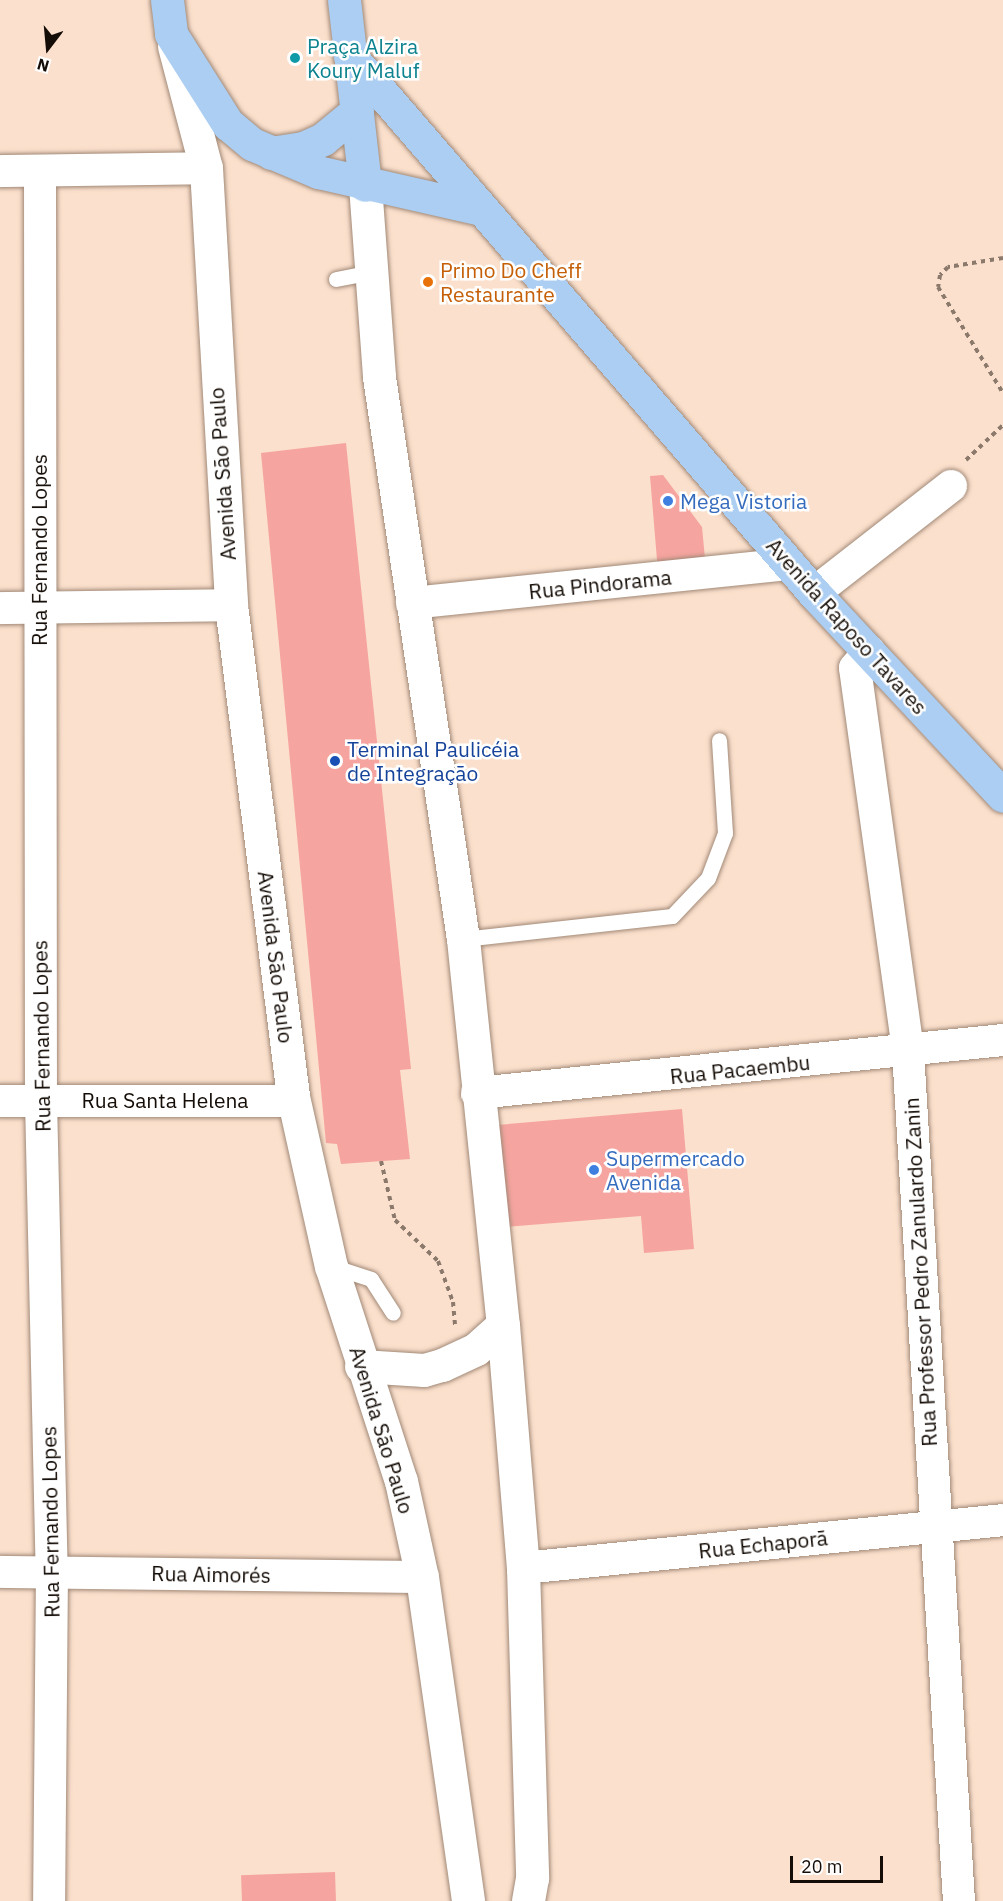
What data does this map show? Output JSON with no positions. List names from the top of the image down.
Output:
{
  "streets": {
    "main road": ["Avenida São Paulo", "Avenida Raposo Tavares"],
    "street": [
      "Rua Fernando Lopes",
      "Rua Pindorama",
      "Rua Pacaembu",
      "Rua Santa Helena",
      "Rua Professor Pedro Zanulardo Zanin",
      "Rua Echaporã",
      "Rua Aimorés"
    ]
  },
  "crossings": [
    ["Avenida São Paulo", "Rua Santa Helena"],
    ["Avenida São Paulo", "Rua Aimorés"],
    ["Rua Fernando Lopes", "Rua Santa Helena"],
    ["Rua Fernando Lopes", "Rua Aimorés"],
    ["Rua Pindorama", "Avenida Raposo Tavares"],
    ["Avenida Raposo Tavares", "Rua Professor Pedro Zanulardo Zanin"],
    ["Rua Pacaembu", "Rua Professor Pedro Zanulardo Zanin"],
    ["Rua Professor Pedro Zanulardo Zanin", "Rua Echaporã"]
  ],
  "places": [
    "Praça Alzira Koury Maluf",
    "Primo Do Cheff Restaurante",
    "Mega Vistoria",
    "Terminal Paulicéia de Integração",
    "Supermercado Avenida"
  ],
  "scale_bar": "20 m",
  "north": "bottom"
}
